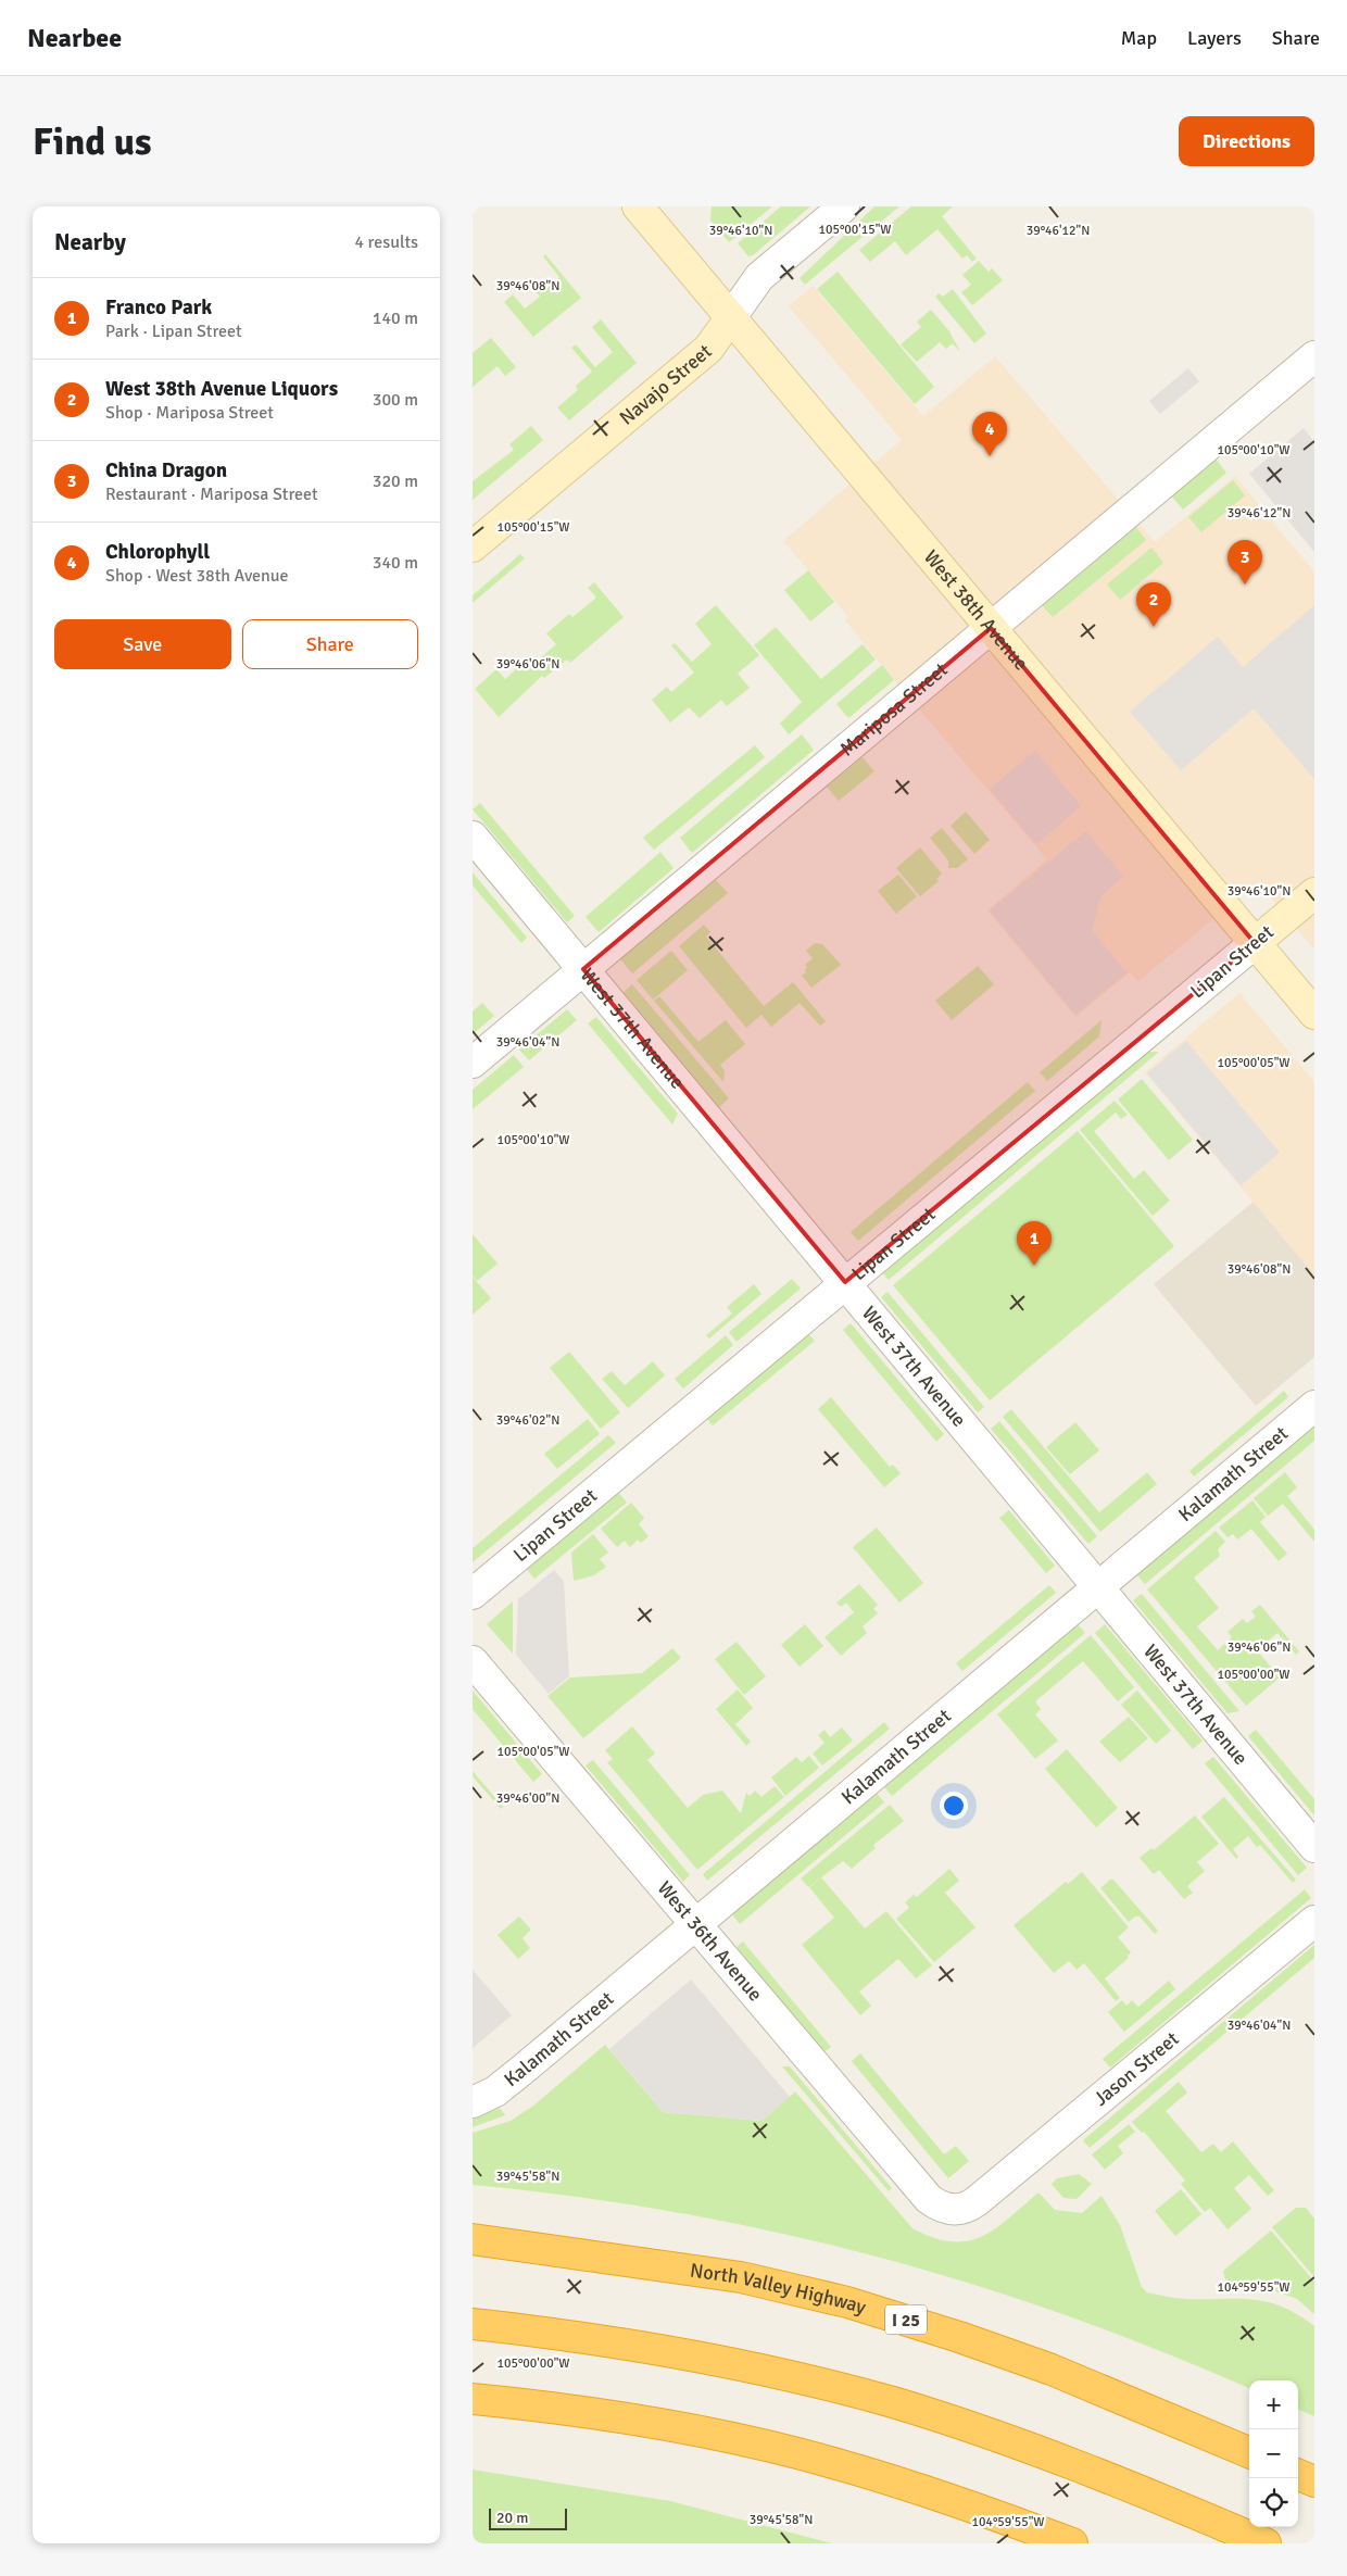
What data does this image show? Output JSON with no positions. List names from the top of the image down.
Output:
{
  "streets": {
    "highway": ["North Valley Highway", "I 25"],
    "main road": ["Navajo Street", "West 38th Avenue", "Lipan Street"],
    "street": [
      "Mariposa Street",
      "West 37th Avenue",
      "Kalamath Street",
      "West 36th Avenue",
      "Jason Street"
    ]
  },
  "crossings": [
    ["Navajo Street", "West 38th Avenue"],
    ["West 38th Avenue", "Mariposa Street"],
    ["West 38th Avenue", "Lipan Street"],
    ["Mariposa Street", "West 37th Avenue"],
    ["Lipan Street", "West 37th Avenue"],
    ["West 37th Avenue", "Kalamath Street"],
    ["Kalamath Street", "West 36th Avenue"],
    ["West 36th Avenue", "Jason Street"]
  ],
  "scale_bar": "20 m",
  "page": {
    "header": "Nearbee",
    "nav": ["Map", "Layers", "Share"],
    "buttons": [
      "Directions",
      ["Save", "Share"]
    ],
    "title": "Find us",
    "heading": ["Nearby", "4 results"],
    "list": [
      {
        "mark": "1",
        "name": "Franco Park",
        "note": "Park · Lipan Street",
        "value": "140 m"
      },
      {
        "mark": "2",
        "name": "West 38th Avenue Liquors",
        "note": "Shop · Mariposa Street",
        "value": "300 m"
      },
      {
        "mark": "3",
        "name": "China Dragon",
        "note": "Restaurant · Mariposa Street",
        "value": "320 m"
      },
      {
        "mark": "4",
        "name": "Chlorophyll",
        "note": "Shop · West 38th Avenue",
        "value": "340 m"
      }
    ],
    "pins": [
      "4",
      "3",
      "2",
      "1"
    ],
    "map_buttons": ["+", "−"],
    "scale": "20 m"
  },
  "coordinates": [
    "105°00'15\"W",
    "39°46'10\"N",
    "39°46'12\"N",
    "39°46'08\"N",
    "105°00'10\"W",
    "39°46'06\"N",
    "39°46'04\"N",
    "105°00'05\"W",
    "39°46'02\"N",
    "105°00'00\"W",
    "39°46'00\"N",
    "39°45'58\"N",
    "104°59'55\"W"
  ]
}
